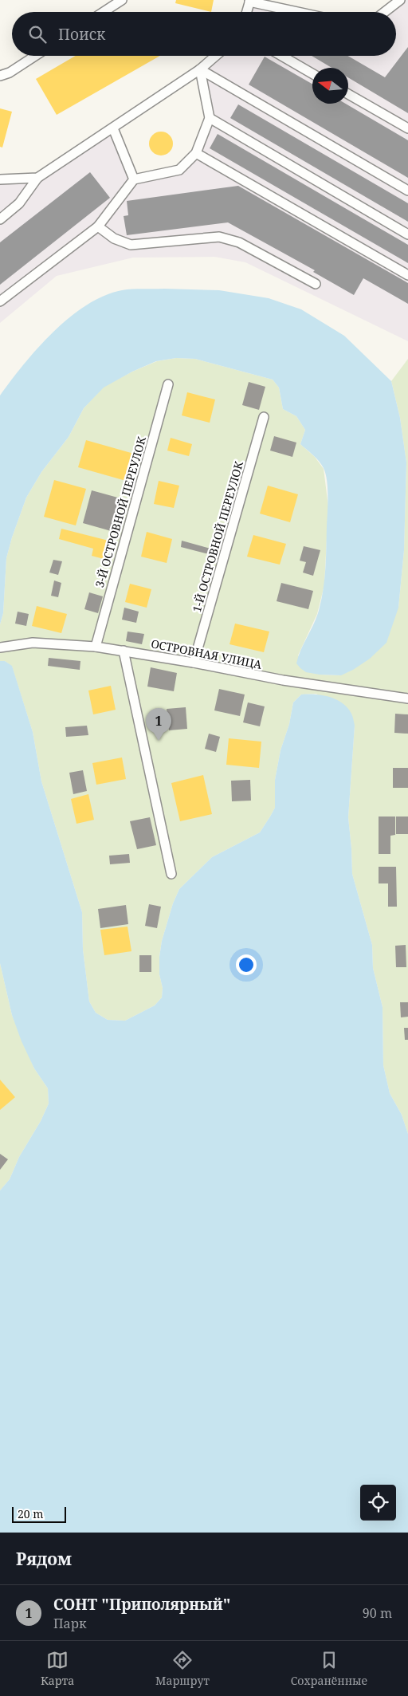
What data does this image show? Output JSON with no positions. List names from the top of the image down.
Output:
{
  "streets": {
    "lane": ["3-Й ОСТРОВНОЙ ПЕРЕУЛОК", "1-Й ОСТРОВНОЙ ПЕРЕУЛОК", "ОСТРОВНАЯ УЛИЦА"]
  },
  "crossings": [
    ["3-Й ОСТРОВНОЙ ПЕРЕУЛОК", "ОСТРОВНАЯ УЛИЦА"],
    ["1-Й ОСТРОВНОЙ ПЕРЕУЛОК", "ОСТРОВНАЯ УЛИЦА"]
  ],
  "scale_bar": "20 m",
  "north": "left",
  "page": {
    "search": "Поиск",
    "pins": "1",
    "scale": "20 m",
    "heading": "Рядом",
    "list": [
      {
        "mark": "1",
        "name": "СОНТ \"Приполярный\"",
        "note": "Парк",
        "value": "90 m"
      }
    ],
    "nav": ["Карта", "Маршрут", "Сохранённые"]
  }
}
